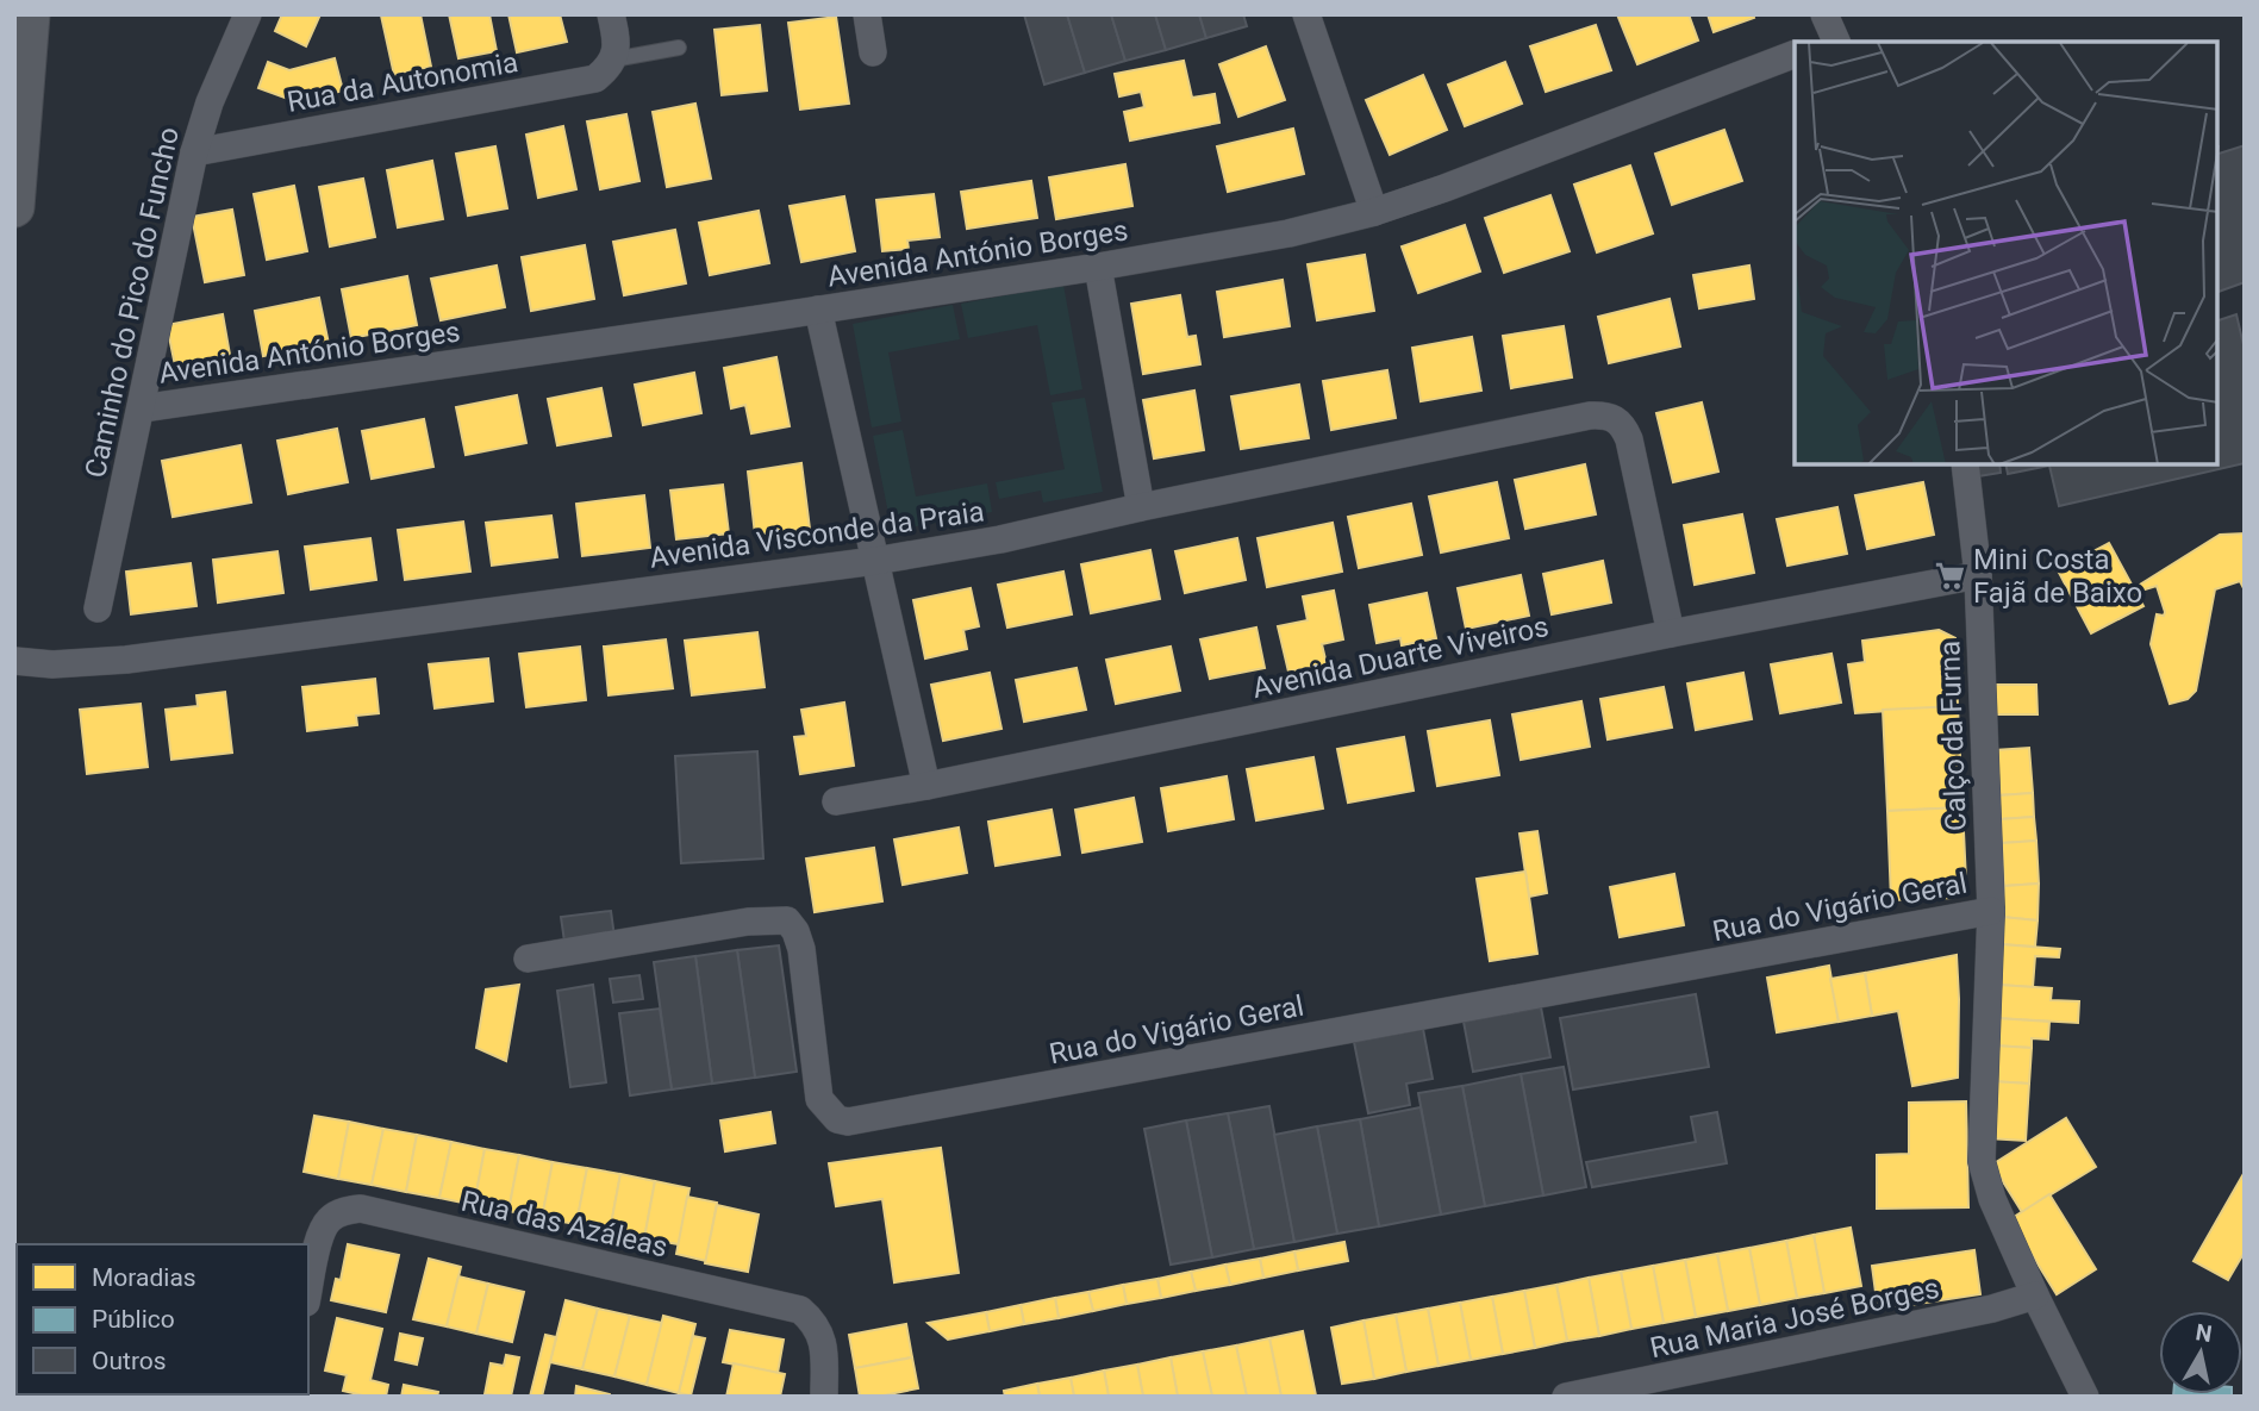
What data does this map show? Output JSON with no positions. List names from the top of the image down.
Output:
{
  "streets": {
    "street": [
      "Rua da Autonomia",
      "Avenida António Borges",
      "Caminho do Pico do Funcho",
      "Avenida Visconde da Praia",
      "Avenida Duarte Viveiros",
      "Calço da Furna",
      "Rua do Vigário Geral",
      "Rua das Azáleas",
      "Rua Maria José Borges"
    ]
  },
  "crossings": [
    ["Rua da Autonomia", "Caminho do Pico do Funcho"],
    ["Avenida António Borges", "Caminho do Pico do Funcho"],
    ["Avenida Visconde da Praia", "Avenida Duarte Viveiros"],
    ["Avenida Duarte Viveiros", "Calço da Furna"],
    ["Calço da Furna", "Rua do Vigário Geral"],
    ["Calço da Furna", "Rua Maria José Borges"]
  ],
  "places": {
    "supermarket": ["Mini Costa Fajã de Baixo"]
  },
  "legend": ["Moradias", "Público", "Outros"],
  "north": "top"
}
